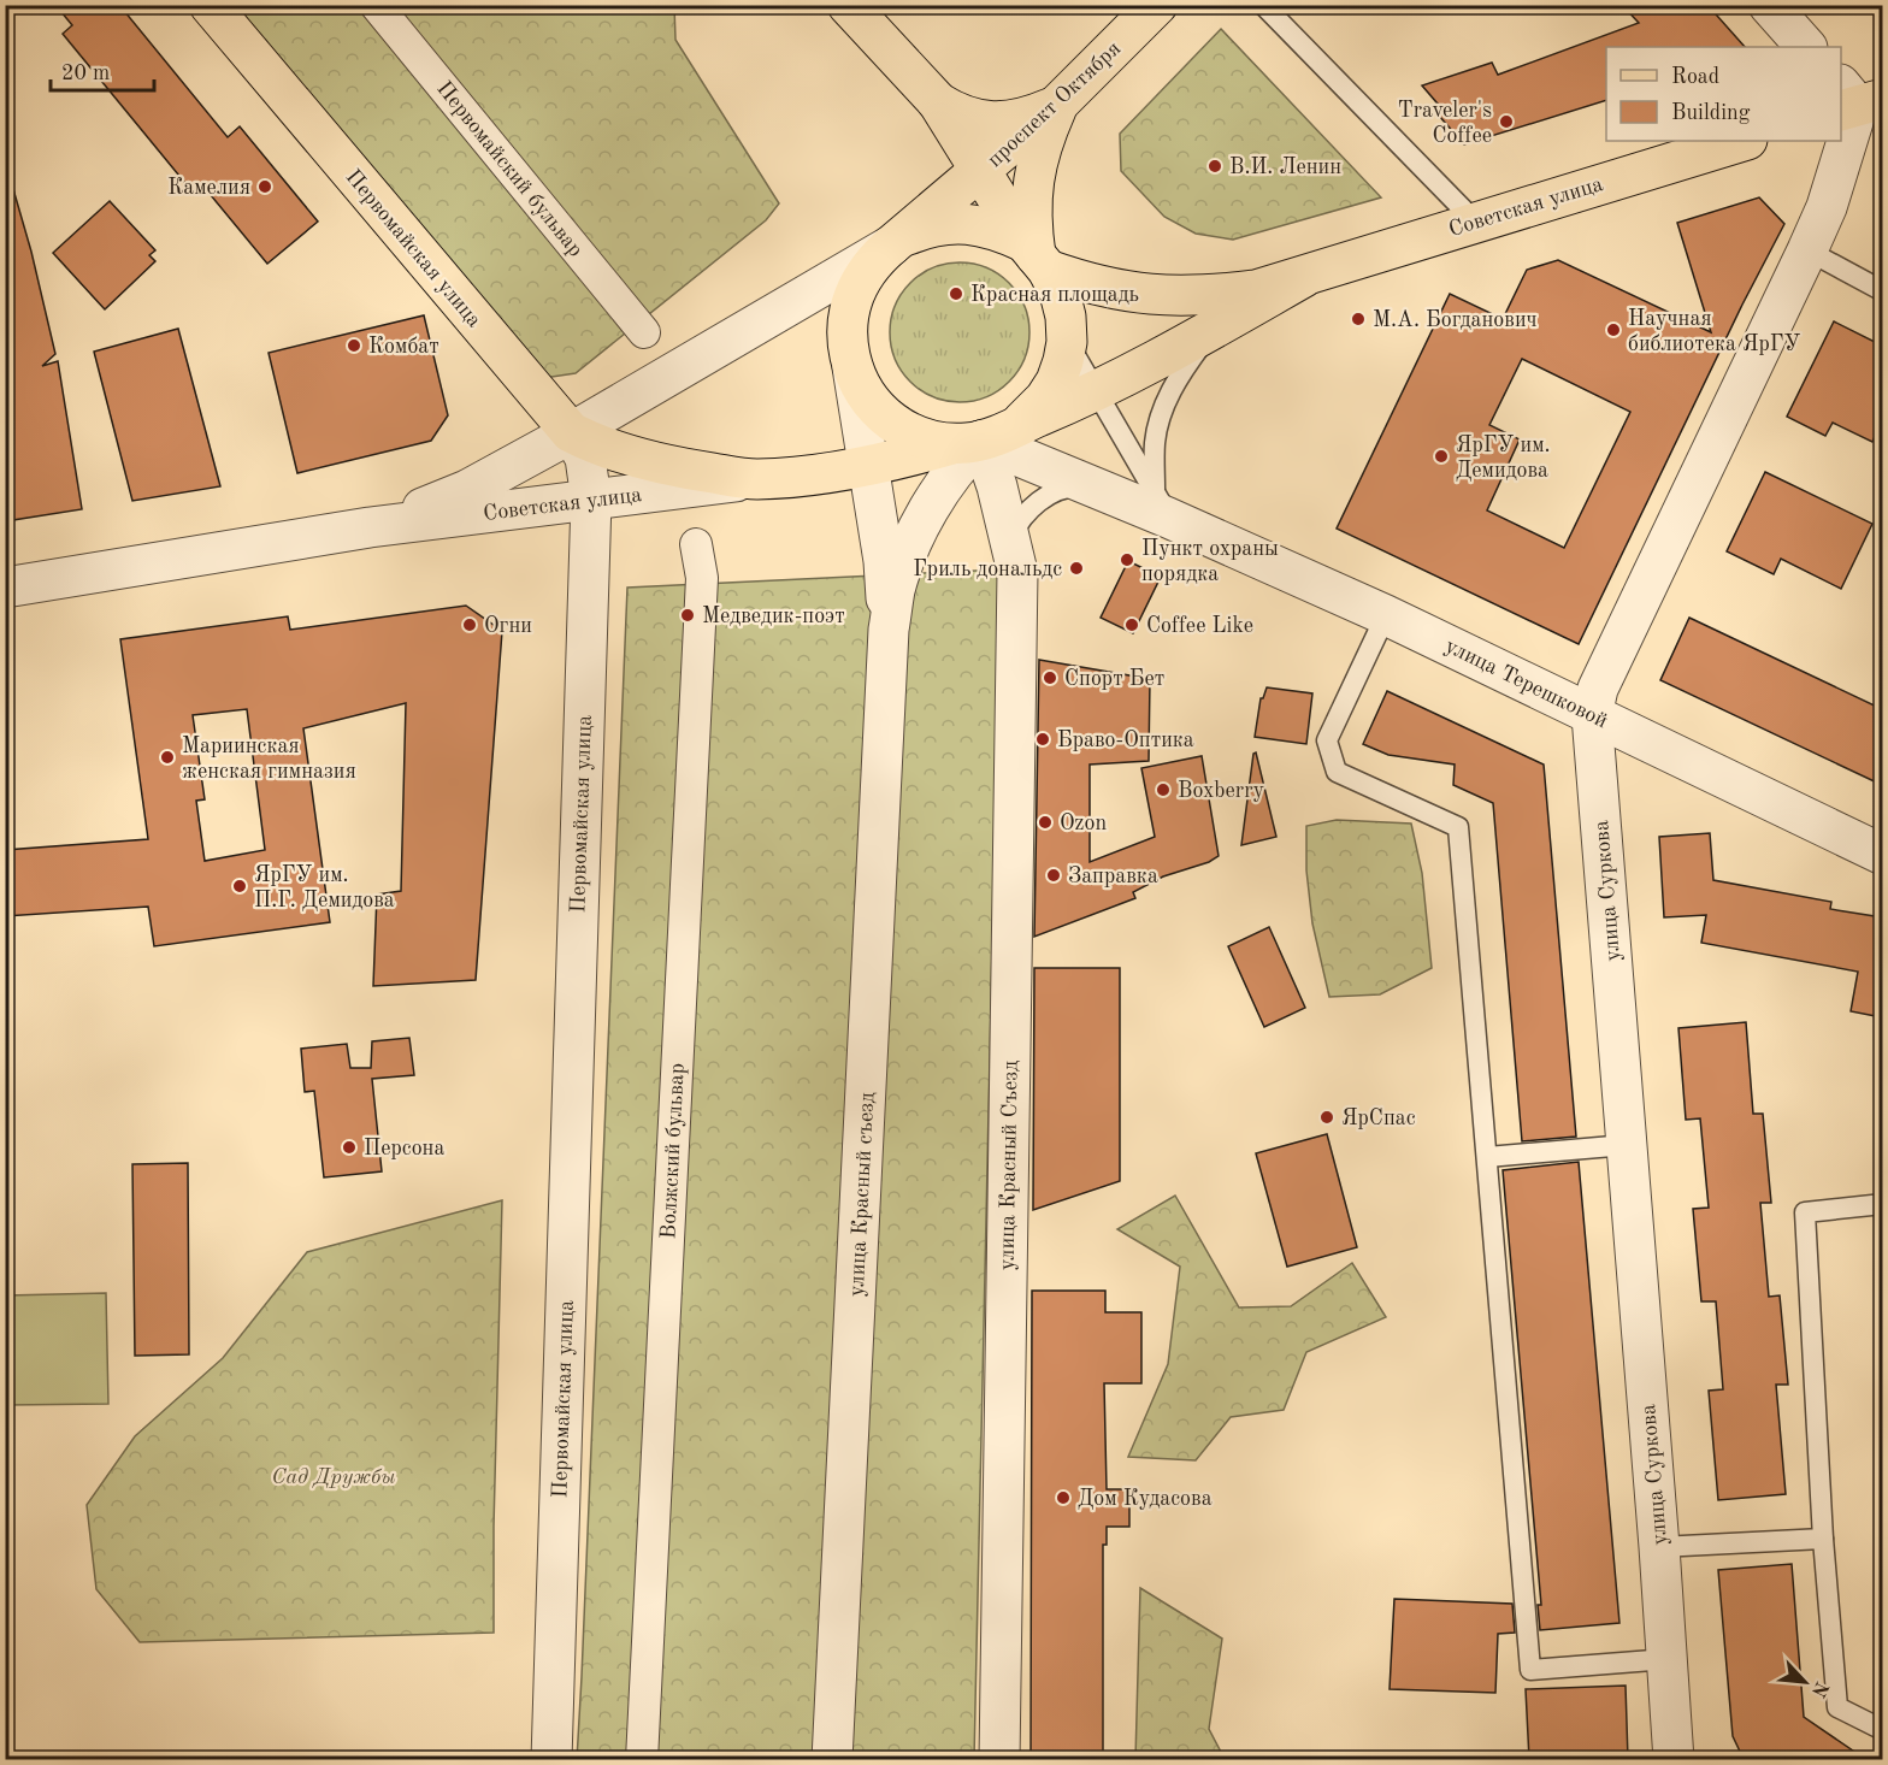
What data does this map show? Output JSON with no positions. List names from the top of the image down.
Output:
{
  "streets": {
    "main road": ["проспект Октября", "Советская улица", "Первомайская улица"],
    "street": [
      "Первомайский бульвар",
      "улица Терешковой",
      "улица Суркова",
      "Волжский бульвар",
      "улица Красный Съезд",
      "улица Красный съезд"
    ]
  },
  "crossings": [
    ["Советская улица", "Первомайская улица"],
    ["улица Терешковой", "улица Суркова"]
  ],
  "parks": ["Сад Дружбы"],
  "places": [
    "Traveler's Coffee",
    "В.И. Ленин",
    "Камелия",
    "Красная площадь",
    "М.А. Богданович",
    "Научная библиотека ЯрГУ",
    "Комбат",
    "ЯрГУ им. Демидова",
    "Пункт охраны порядка",
    "Гриль дональдс",
    "Медведик-поэт",
    "Огни",
    "Coffee Like",
    "Спорт Бет",
    "Браво-Оптика",
    "Мариинская женская гимназия",
    "Boxberry",
    "Ozon",
    "Заправка",
    "ЯрГУ им. П.Г. Демидова",
    "ЯрСпас",
    "Персона",
    "Дом Кудасова"
  ],
  "legend": ["Road", "Building"],
  "scale_bar": "20 m",
  "north": "bottom right"
}
